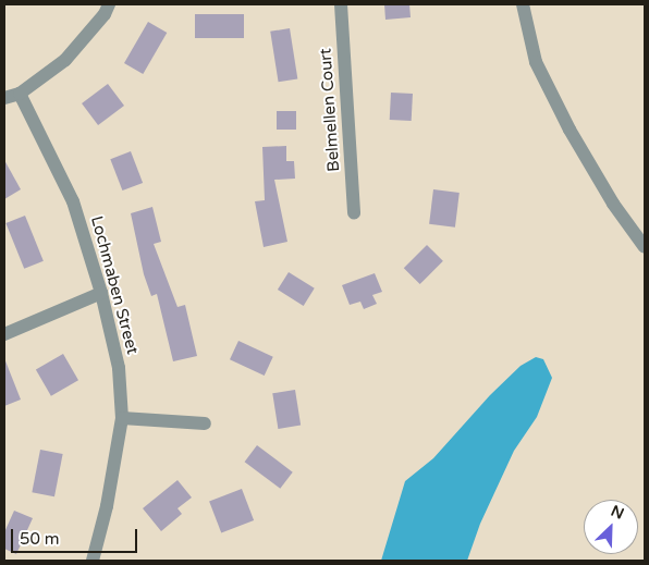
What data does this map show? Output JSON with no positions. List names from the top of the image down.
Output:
{
  "streets": {
    "street": ["Belmellen Court", "Lochmaben Street"]
  },
  "scale_bar": "50 m",
  "north": "top right"
}
